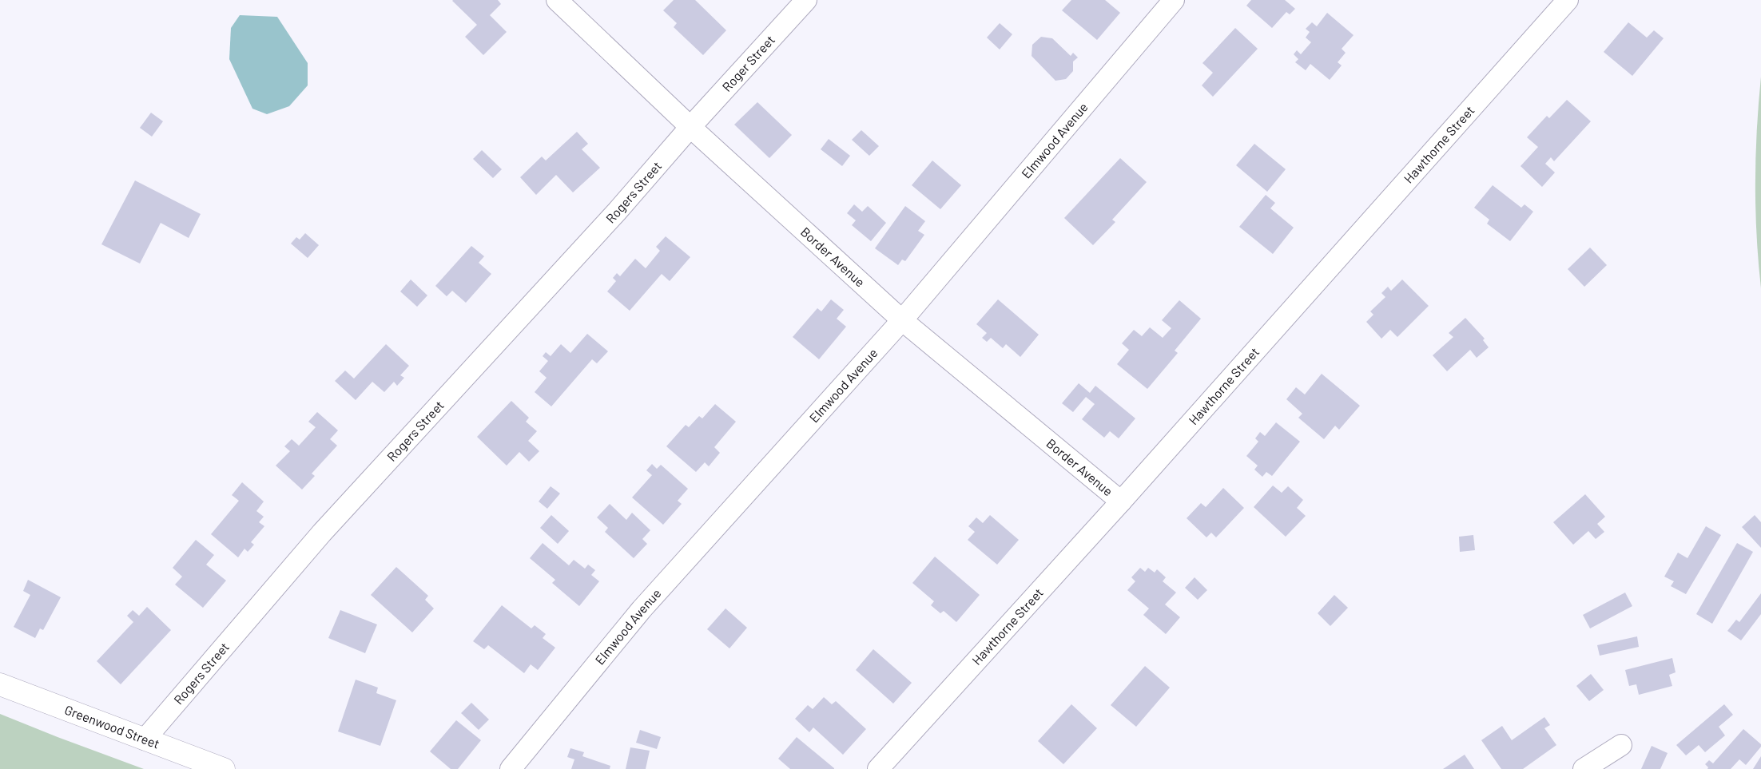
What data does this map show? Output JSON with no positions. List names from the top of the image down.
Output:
{
  "streets": {
    "street": [
      "Roger Street",
      "Elmwood Avenue",
      "Hawthorne Street",
      "Rogers Street",
      "Border Avenue",
      "Greenwood Street"
    ]
  },
  "crossings": [
    ["Roger Street", "Rogers Street"],
    ["Roger Street", "Border Avenue"],
    ["Elmwood Avenue", "Border Avenue"],
    ["Hawthorne Street", "Border Avenue"],
    ["Rogers Street", "Border Avenue"],
    ["Rogers Street", "Greenwood Street"]
  ]
}
